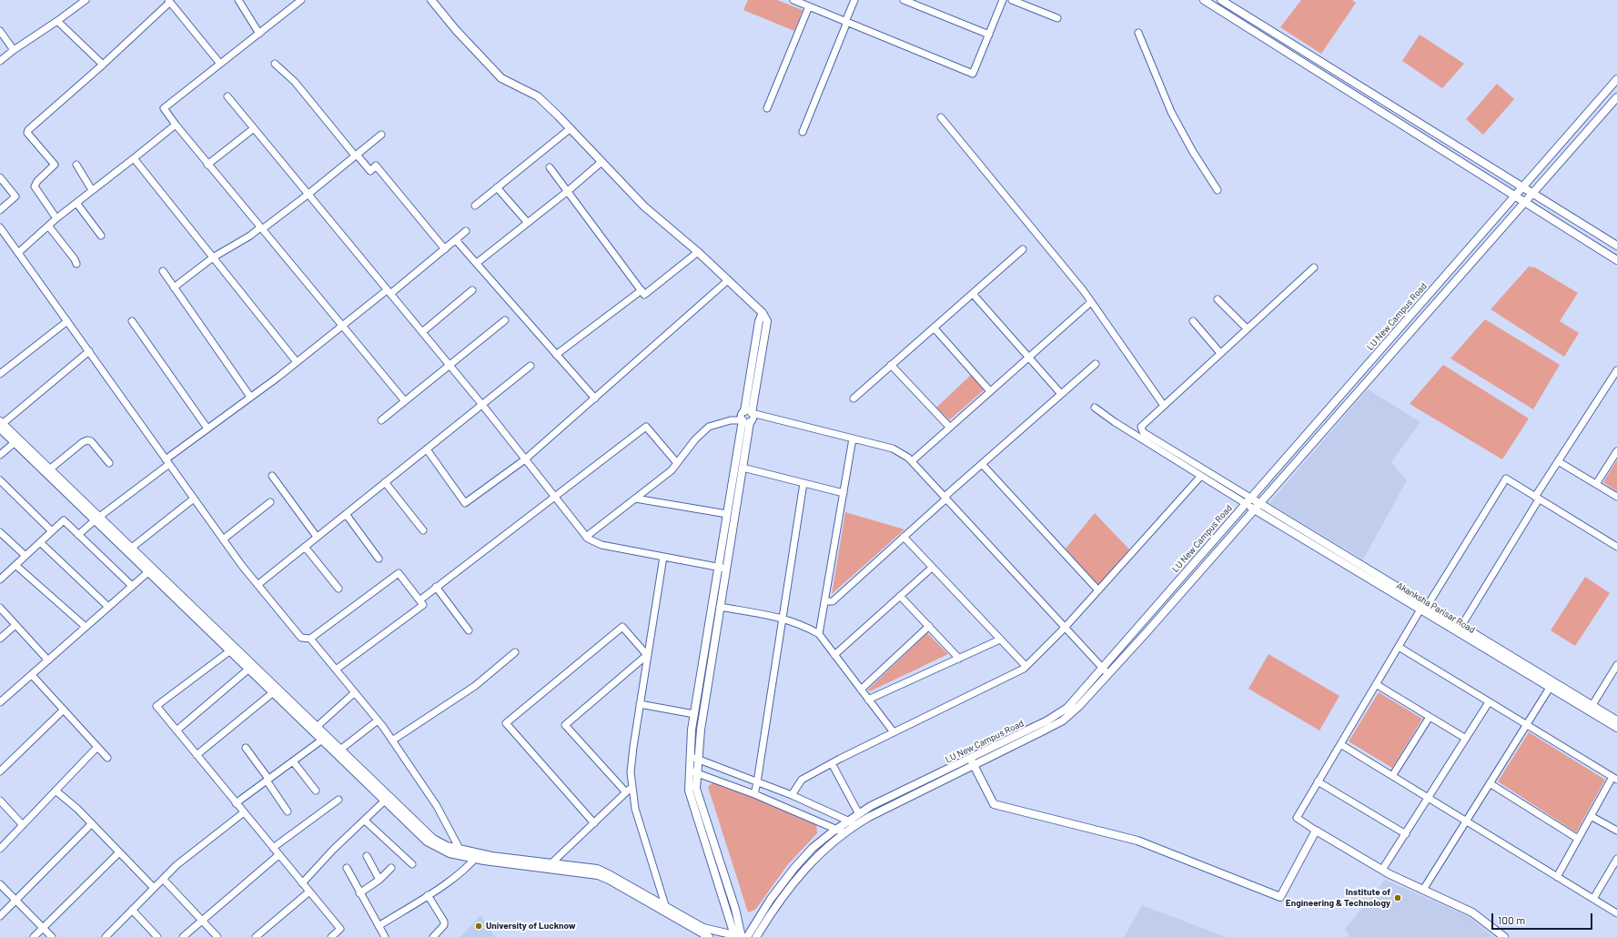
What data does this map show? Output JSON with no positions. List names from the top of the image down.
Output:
{
  "streets": {
    "street": ["LU New Campus Road", "Akanksha Parisar Road"]
  },
  "crossings": [
    ["LU New Campus Road", "Akanksha Parisar Road"]
  ],
  "places": ["Institute of Engineering & Technology", "University of Lucknow"],
  "scale_bar": "100 m"
}
